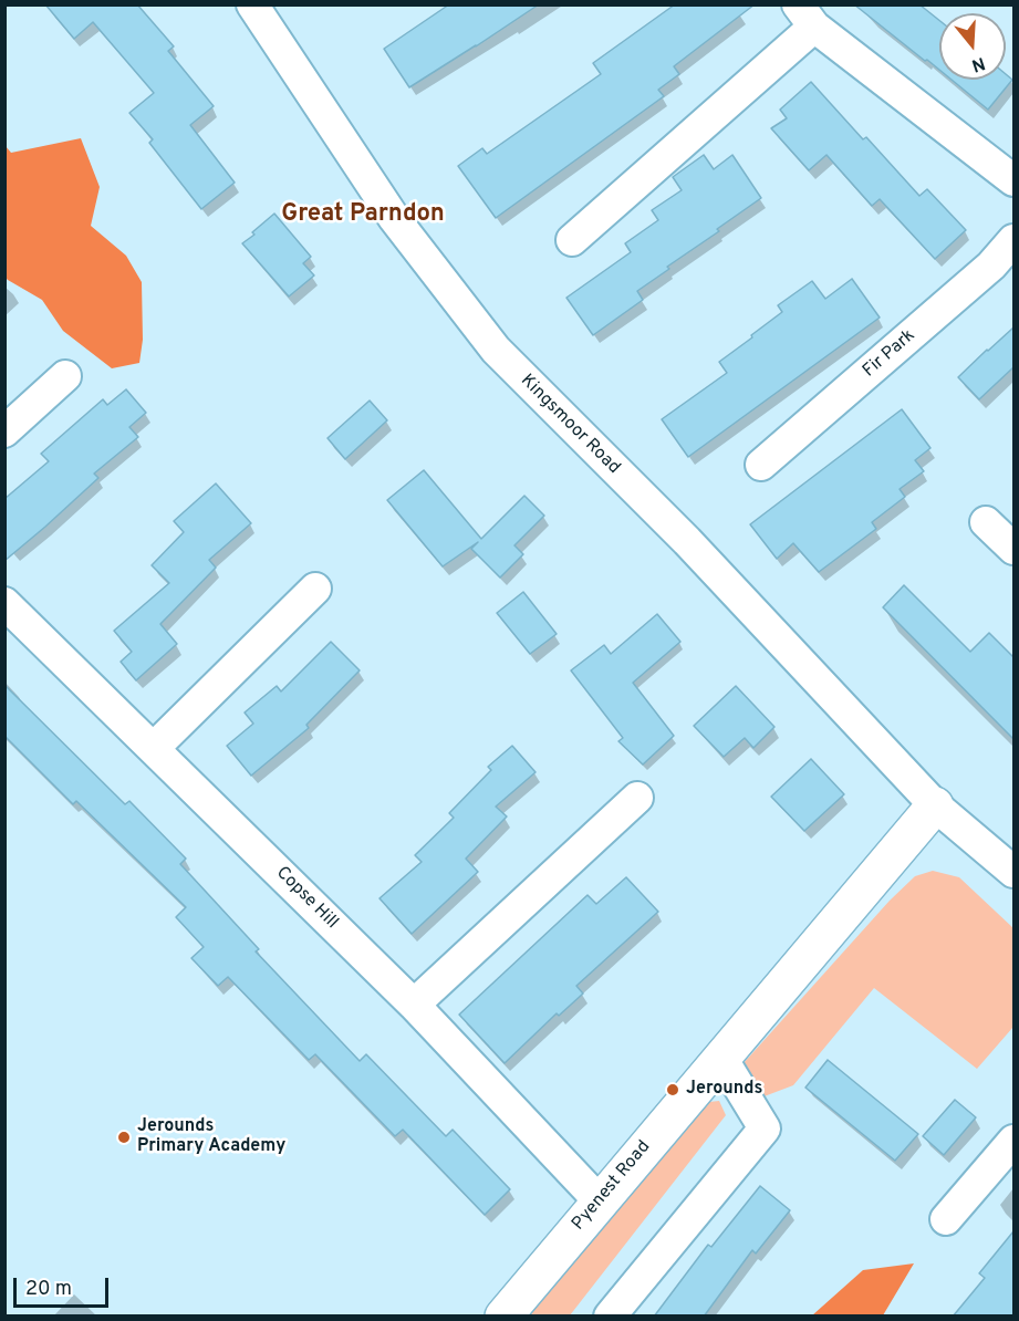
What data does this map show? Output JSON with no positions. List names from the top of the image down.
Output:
{
  "streets": {
    "street": [
      "Fir Park",
      "Kingsmoor Road",
      "Copse Hill",
      "Pyenest Road"
    ]
  },
  "crossings": [
    ["Kingsmoor Road", "Pyenest Road"],
    ["Copse Hill", "Pyenest Road"]
  ],
  "districts": ["Great Parndon"],
  "places": ["Jerounds", "Jerounds Primary Academy"],
  "scale_bar": "20 m",
  "north": "bottom"
}
